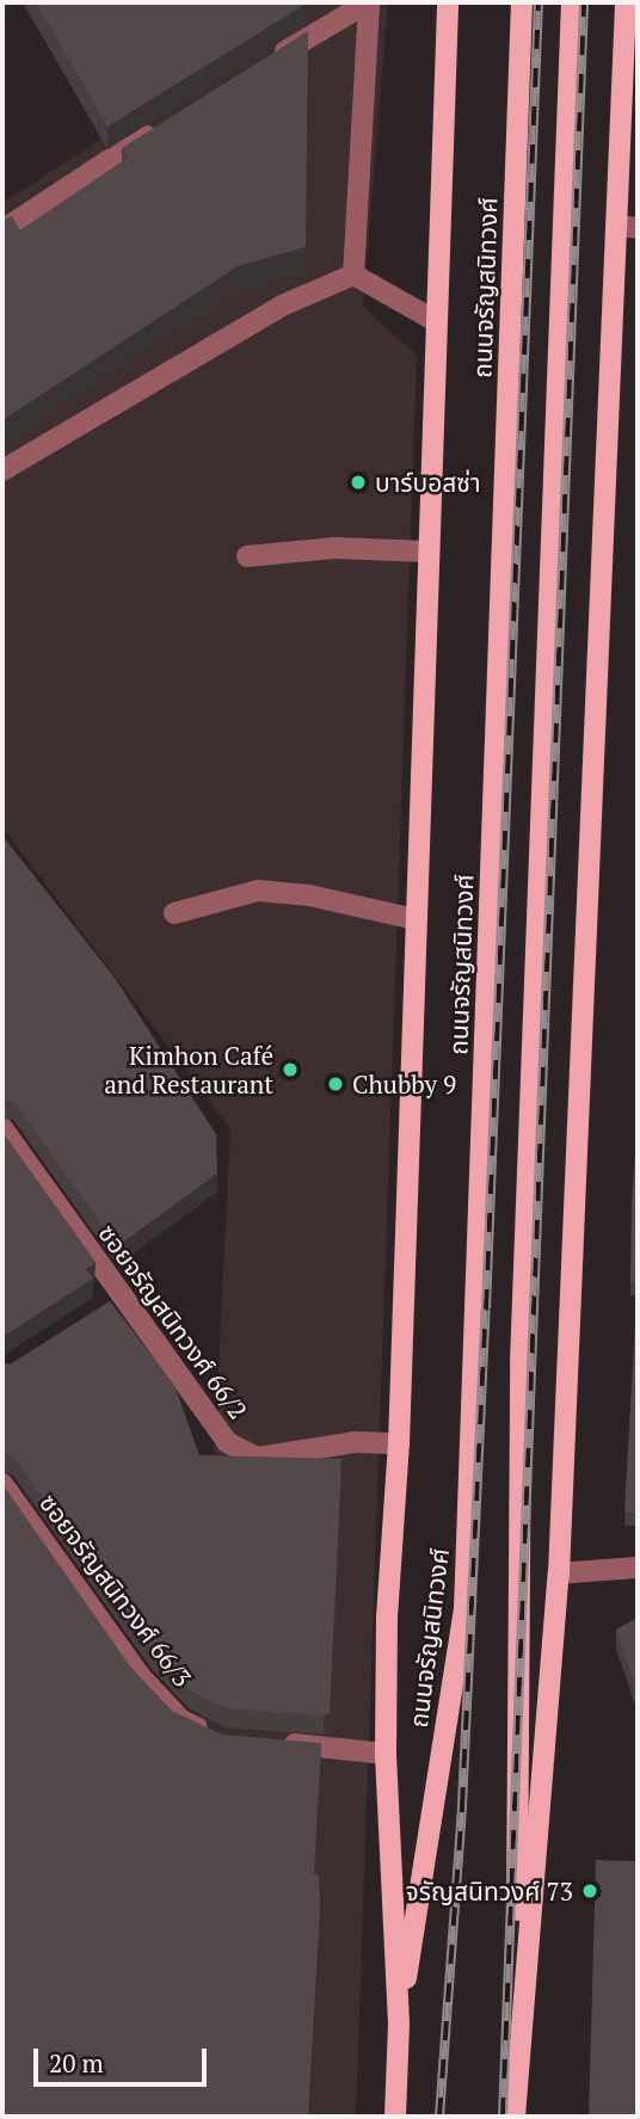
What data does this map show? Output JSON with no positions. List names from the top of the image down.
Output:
{
  "streets": {
    "main road": ["ถนนจรัญสนิทวงศ์"],
    "street": ["ซอยจรัญสนิทวงศ์ 66/2", "ซอยจรัญสนิทวงศ์ 66/3"]
  },
  "crossings": [
    ["ถนนจรัญสนิทวงศ์", "ซอยจรัญสนิทวงศ์ 66/2"]
  ],
  "places": [
    "บาร์บอสซ่า",
    "Kimhon Café and Restaurant",
    "Chubby 9",
    "จรัญสนิทวงศ์ 73"
  ],
  "scale_bar": "20 m"
}
